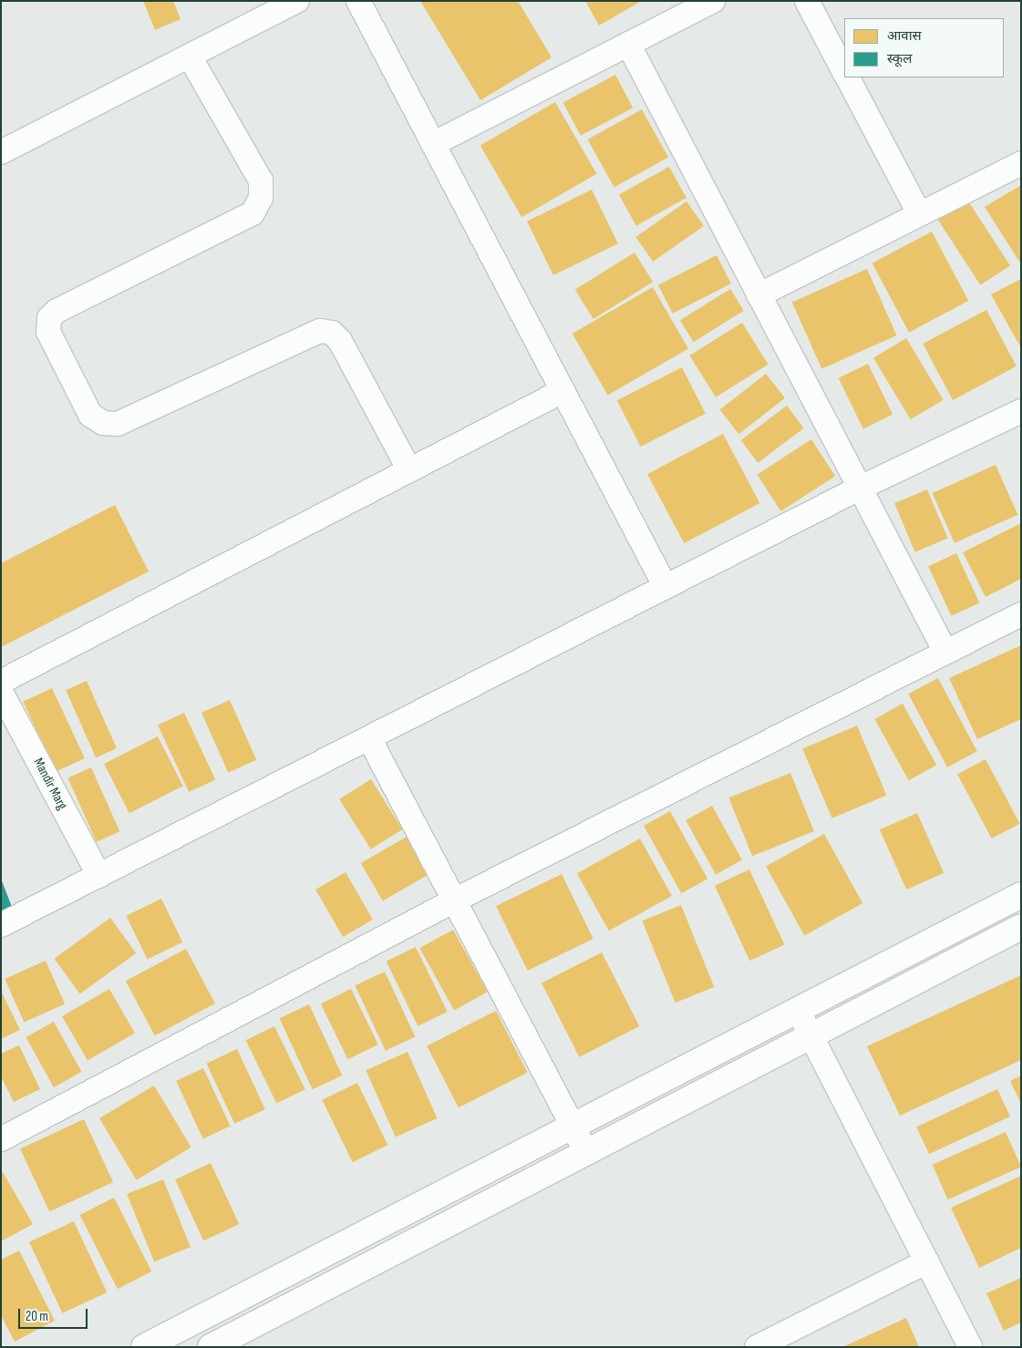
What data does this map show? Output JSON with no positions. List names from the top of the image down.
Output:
{
  "streets": {
    "street": ["Mandir Marg"]
  },
  "legend": ["आवास", "स्कूल"],
  "scale_bar": "20 m"
}
